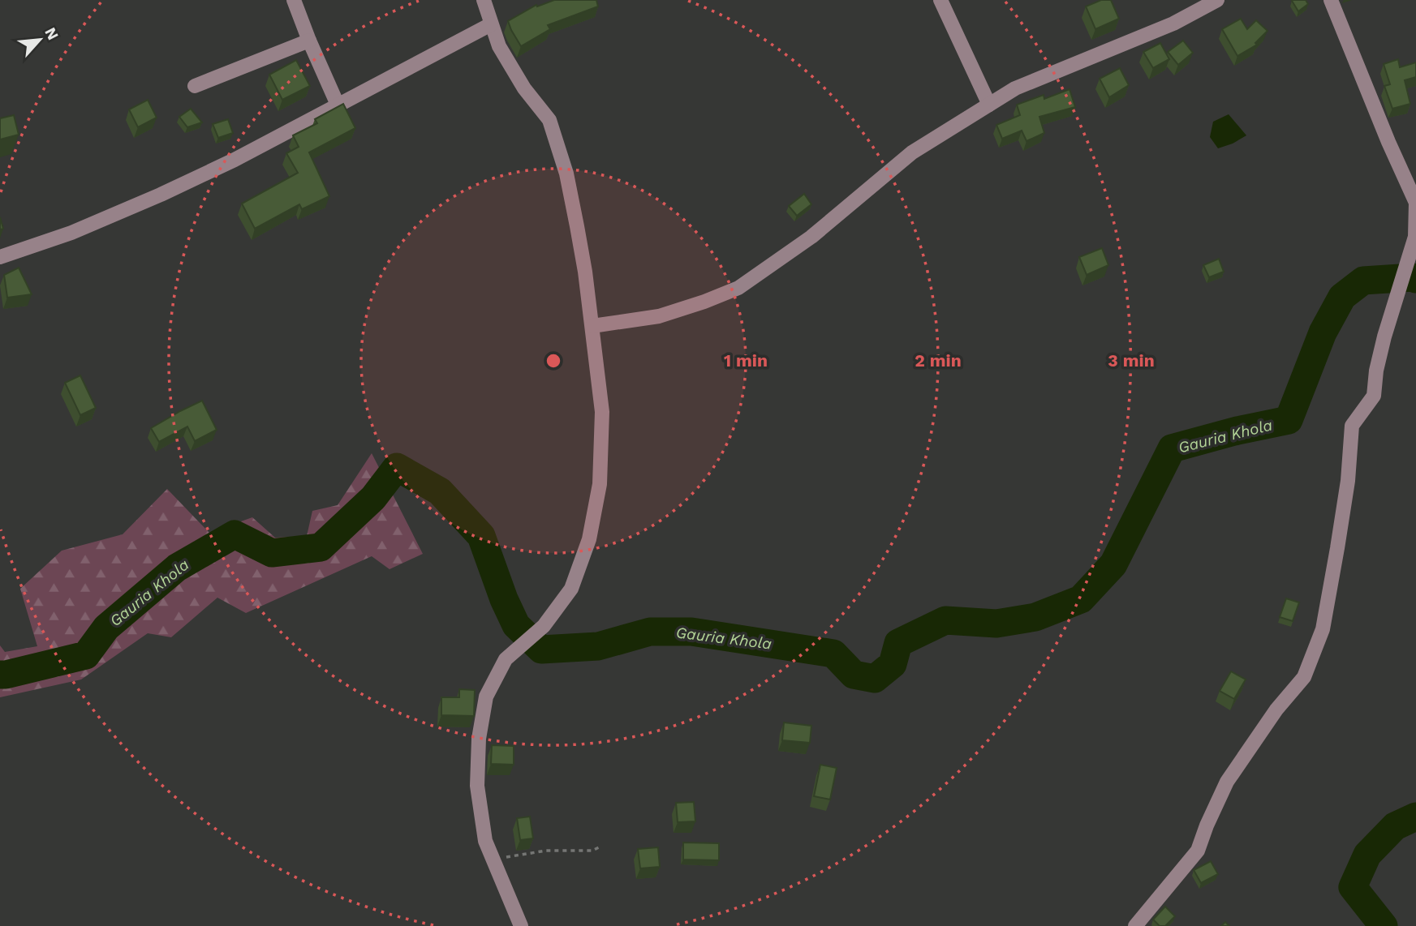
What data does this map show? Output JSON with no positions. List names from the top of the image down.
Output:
{
  "water": ["Gauria Khola"],
  "north": "top right",
  "rings": ["1 min", "2 min", "3 min"]
}
